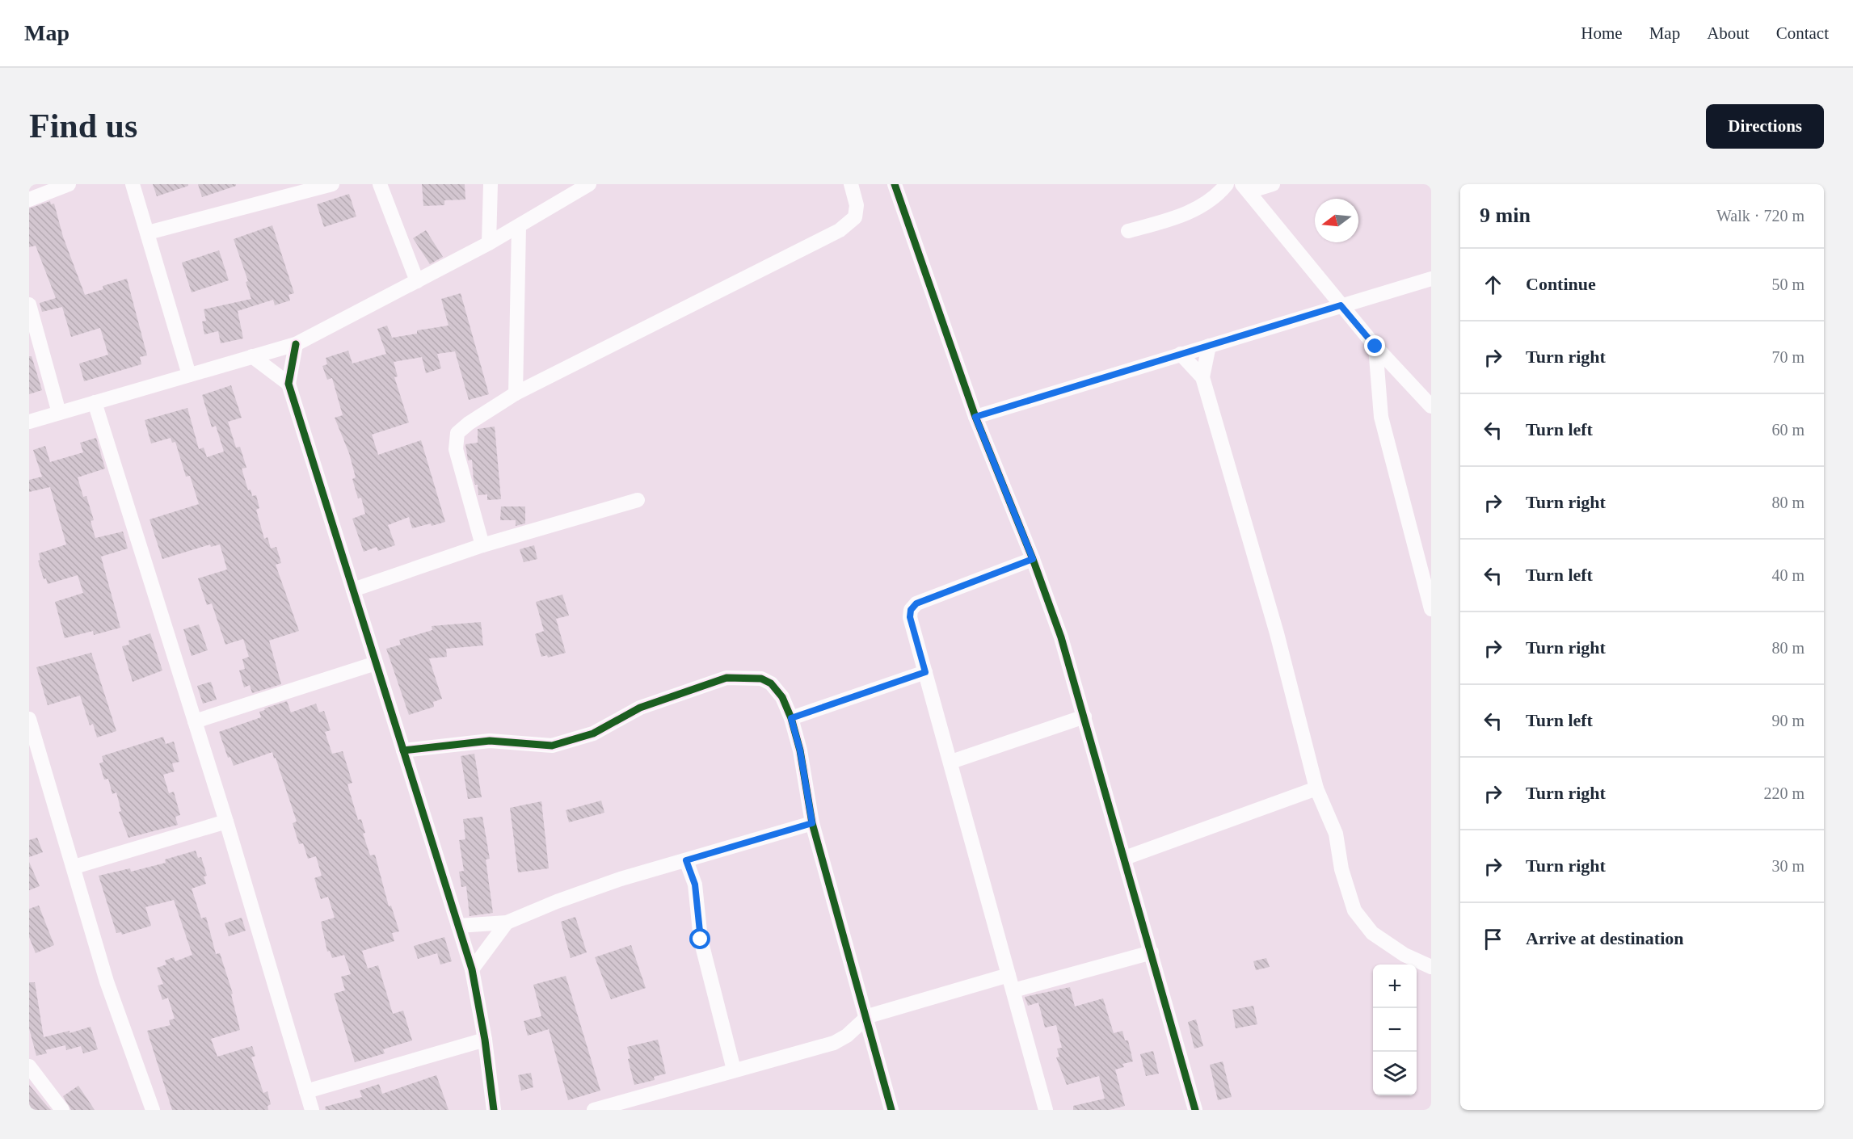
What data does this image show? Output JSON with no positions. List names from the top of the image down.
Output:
{
  "north": "left",
  "page": {
    "header": "Map",
    "nav": [
      "Home",
      "Map",
      "About",
      "Contact"
    ],
    "buttons": "Directions",
    "title": "Find us",
    "heading": ["9 min", "Walk · 720 m"],
    "list": [
      ["Continue", "50 m"],
      ["Turn right", "70 m"],
      ["Turn left", "60 m"],
      ["Turn right", "80 m"],
      ["Turn left", "40 m"],
      ["Turn right", "80 m"],
      ["Turn left", "90 m"],
      ["Turn right", "220 m"],
      ["Turn right", "30 m"],
      "Arrive at destination"
    ],
    "map_buttons": ["+", "−"]
  }
}
